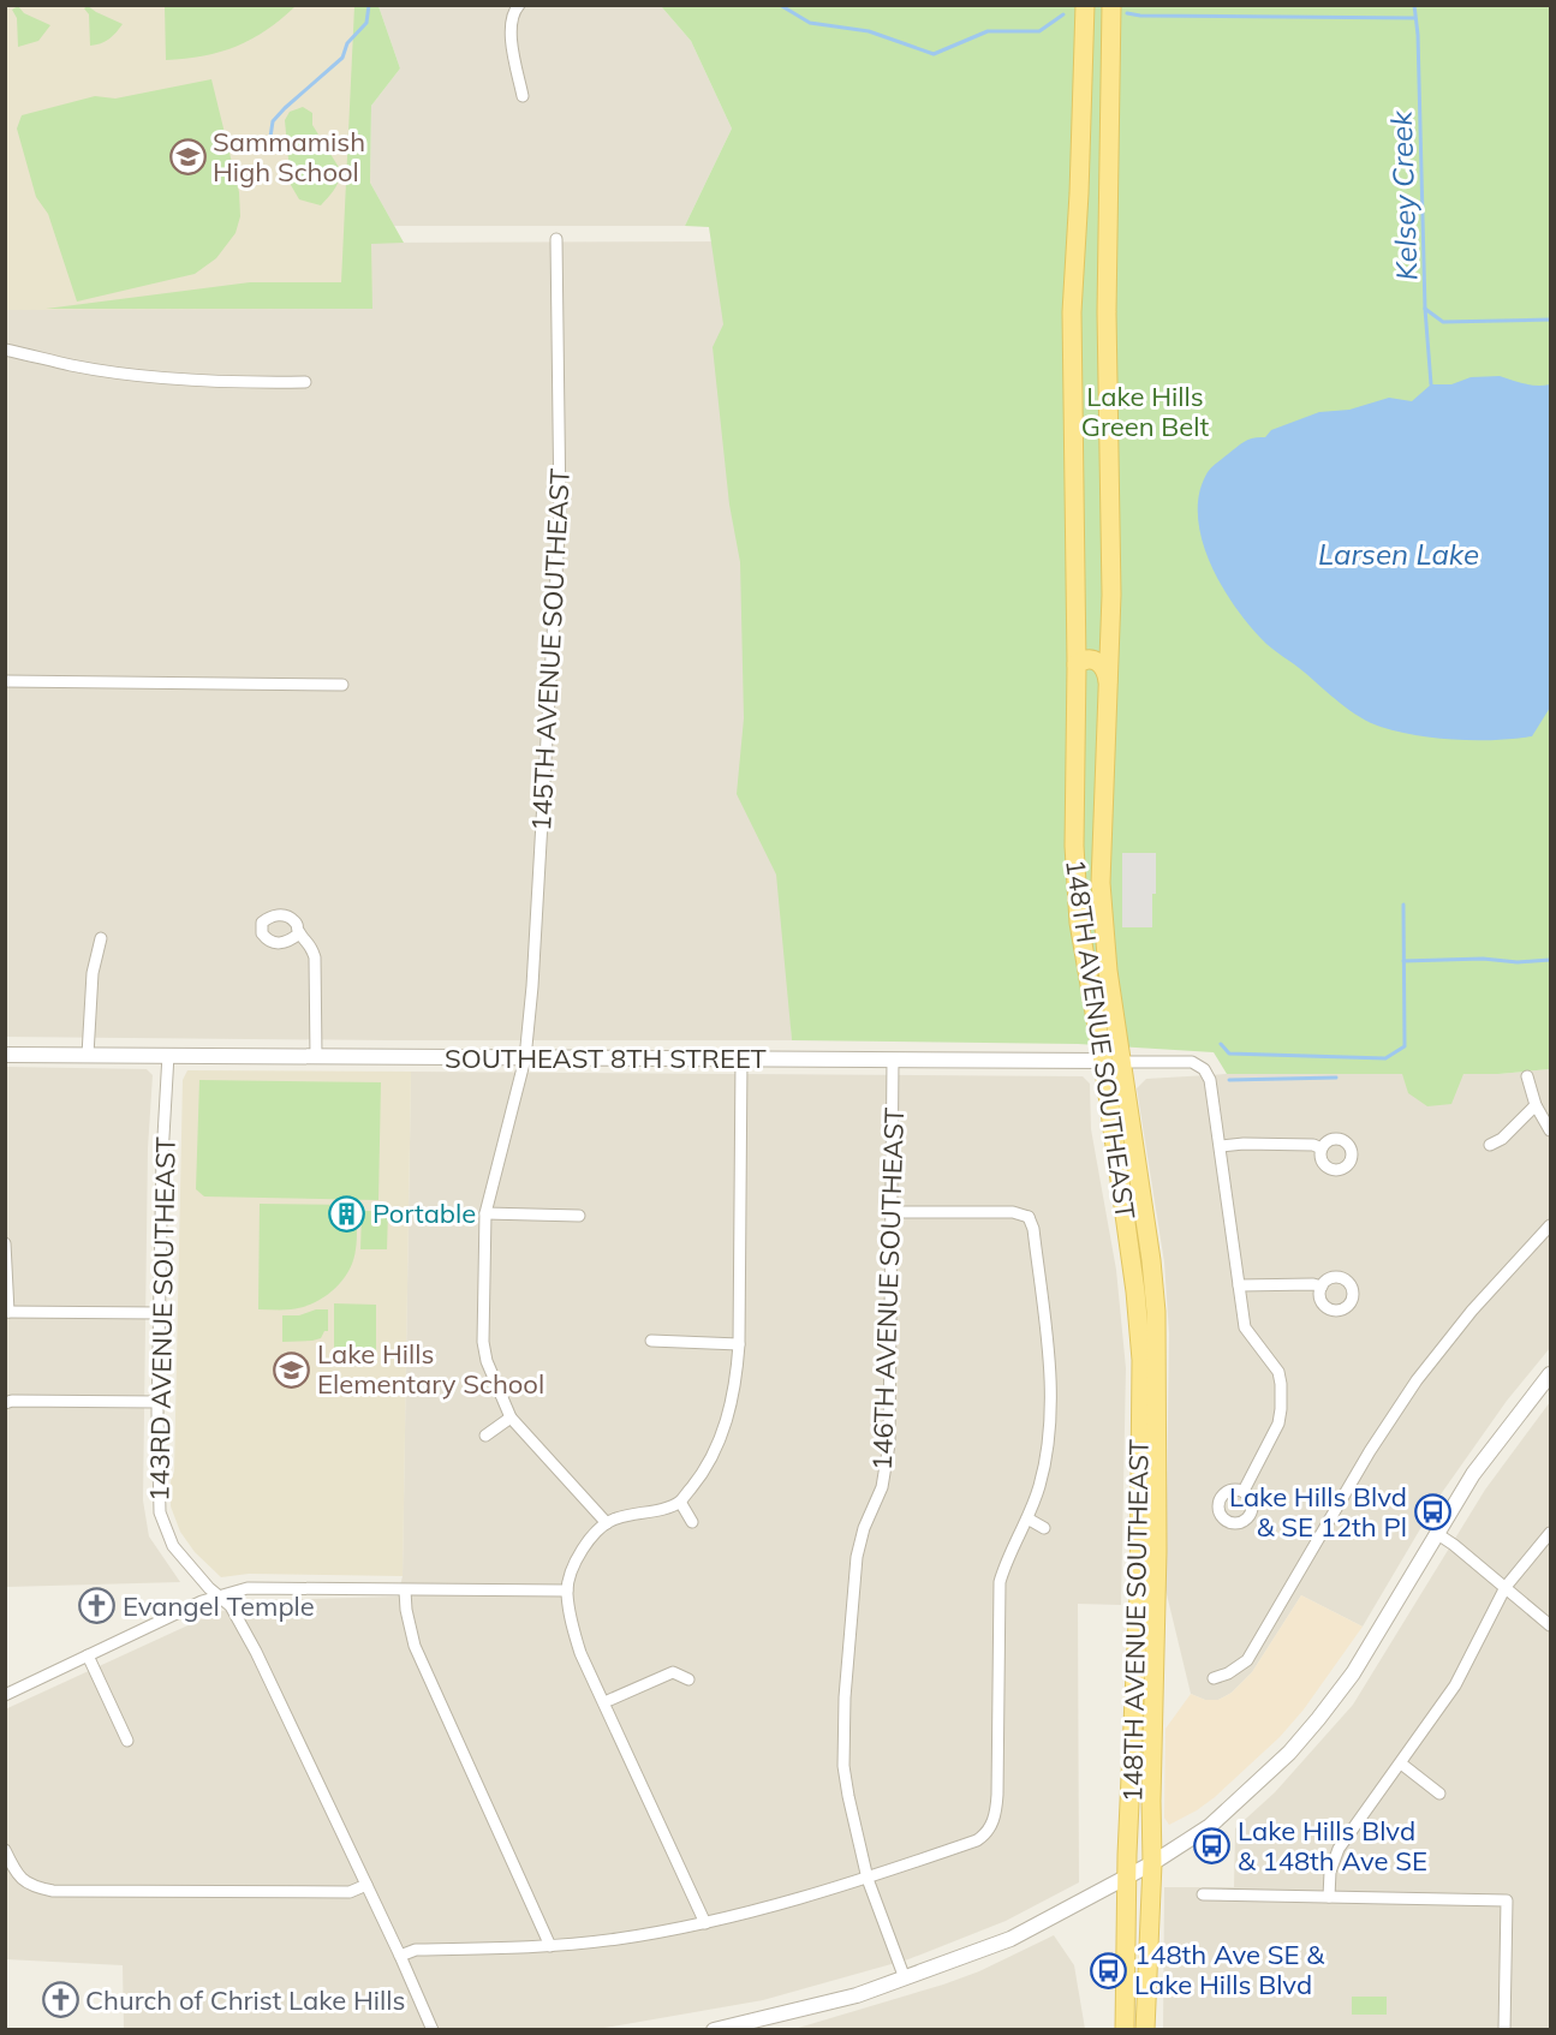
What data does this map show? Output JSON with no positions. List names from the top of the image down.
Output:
{
  "streets": {
    "main road": ["148TH AVENUE SOUTHEAST"],
    "street": [
      "145TH AVENUE SOUTHEAST",
      "SOUTHEAST 8TH STREET",
      "146TH AVENUE SOUTHEAST",
      "143RD AVENUE SOUTHEAST"
    ]
  },
  "crossings": [
    ["145TH AVENUE SOUTHEAST", "SOUTHEAST 8TH STREET"],
    ["148TH AVENUE SOUTHEAST", "SOUTHEAST 8TH STREET"],
    ["SOUTHEAST 8TH STREET", "146TH AVENUE SOUTHEAST"],
    ["SOUTHEAST 8TH STREET", "143RD AVENUE SOUTHEAST"]
  ],
  "water": ["Kelsey Creek", "Larsen Lake"],
  "parks": ["Lake Hills Green Belt"],
  "places": {
    "school or university": ["Sammamish High School", "Lake Hills Elementary School"],
    "building": ["Portable"],
    "bus stop": ["Lake Hills Blvd & SE 12th Pl", "Lake Hills Blvd & 148th Ave SE", "148th Ave SE & Lake Hills Blvd"],
    "church": ["Evangel Temple", "Church of Christ Lake Hills"]
  }
}
